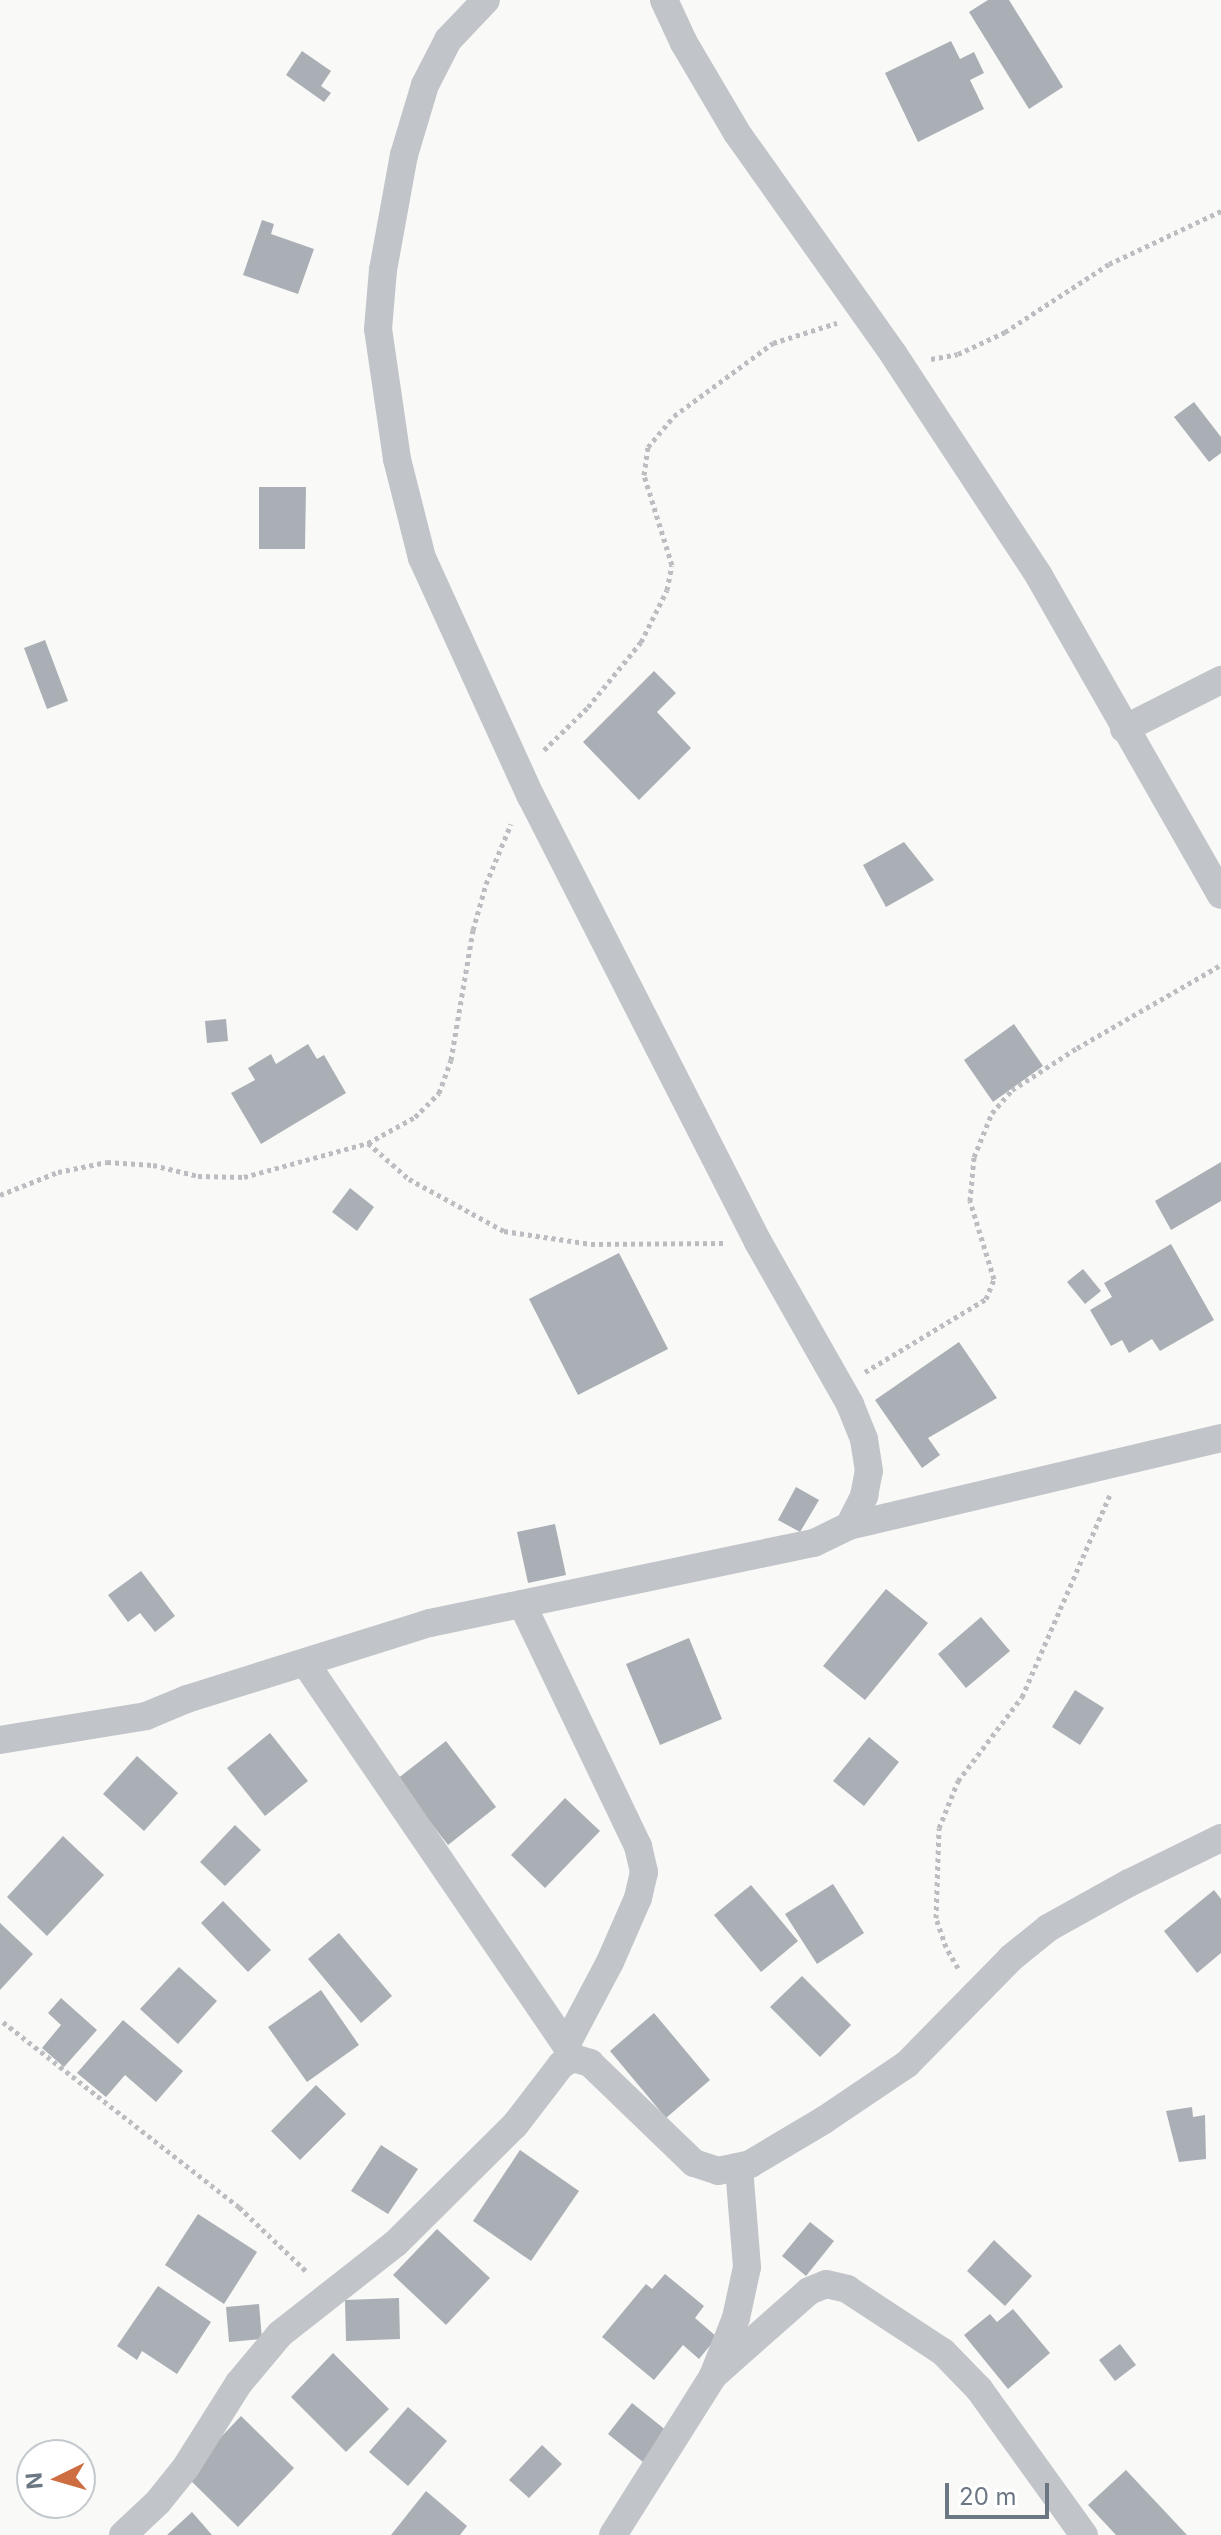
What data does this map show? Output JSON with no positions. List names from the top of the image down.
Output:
{
  "scale_bar": "20 m",
  "north": "left"
}
